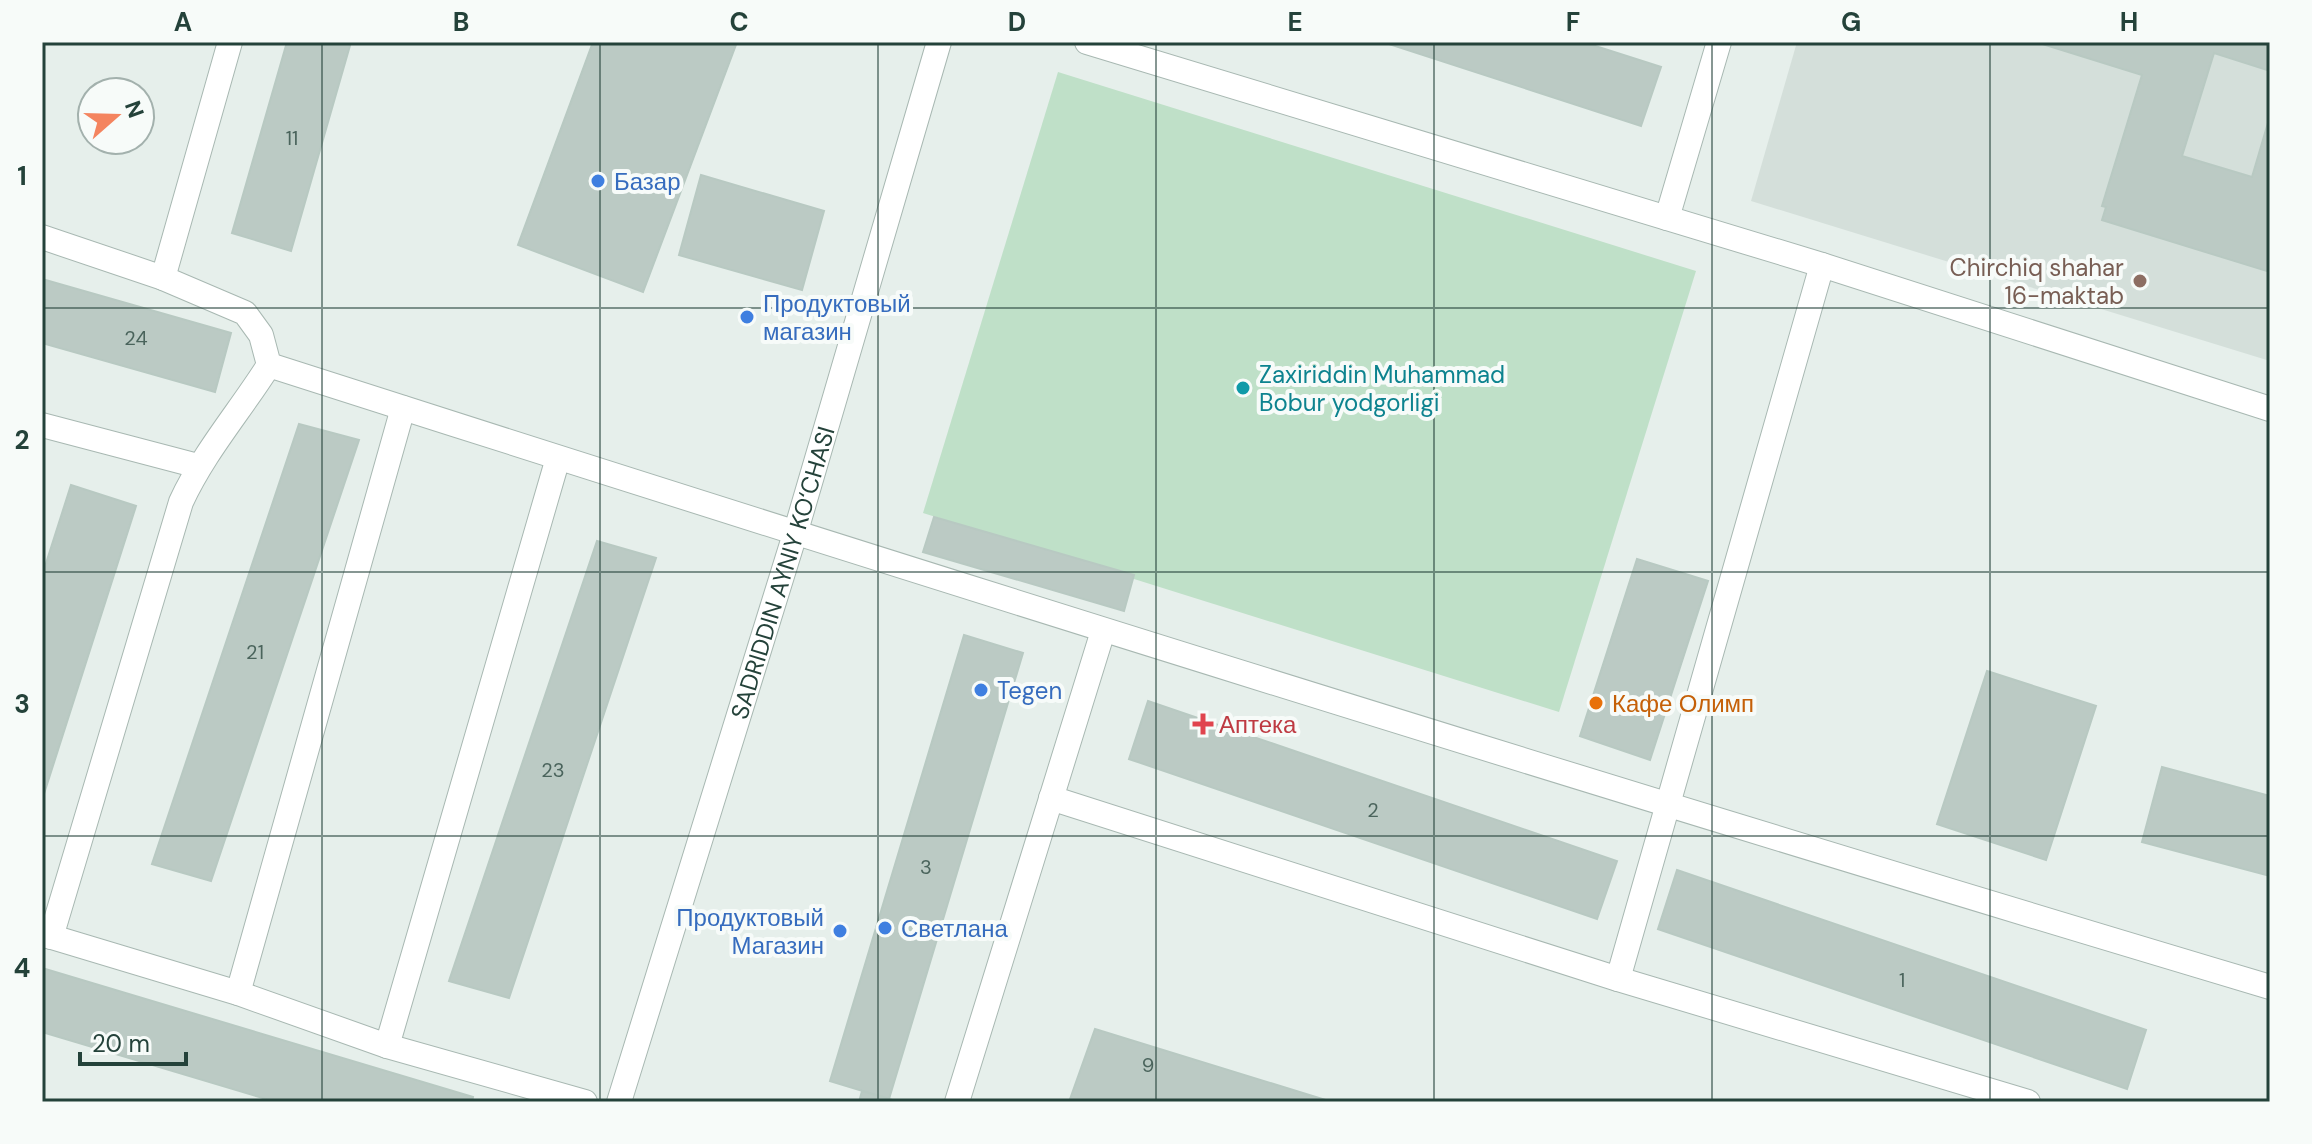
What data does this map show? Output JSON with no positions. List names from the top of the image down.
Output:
{
  "streets": {
    "street": ["SADRIDDIN AYNIY KO‘CHASI"]
  },
  "places": {
    "other": [
      "Базар",
      "Chirchiq shahar 16-maktab",
      "Продуктовый магазин",
      "Zaxiriddin Muhammad Bobur yodgorligi",
      "Tegen",
      "Кафе Олимп",
      "Светлана",
      "Продуктовый Магазин"
    ],
    "health": ["Аптека"]
  },
  "house_numbers": [
    "11",
    "24",
    "21",
    "23",
    "2",
    "3",
    "1",
    "9"
  ],
  "scale_bar": "20 m",
  "north": "right",
  "grid": {
    "columns": [
      "A",
      "B",
      "C",
      "D",
      "E",
      "F",
      "G",
      "H"
    ],
    "rows": [
      "1",
      "2",
      "3",
      "4"
    ]
  }
}
